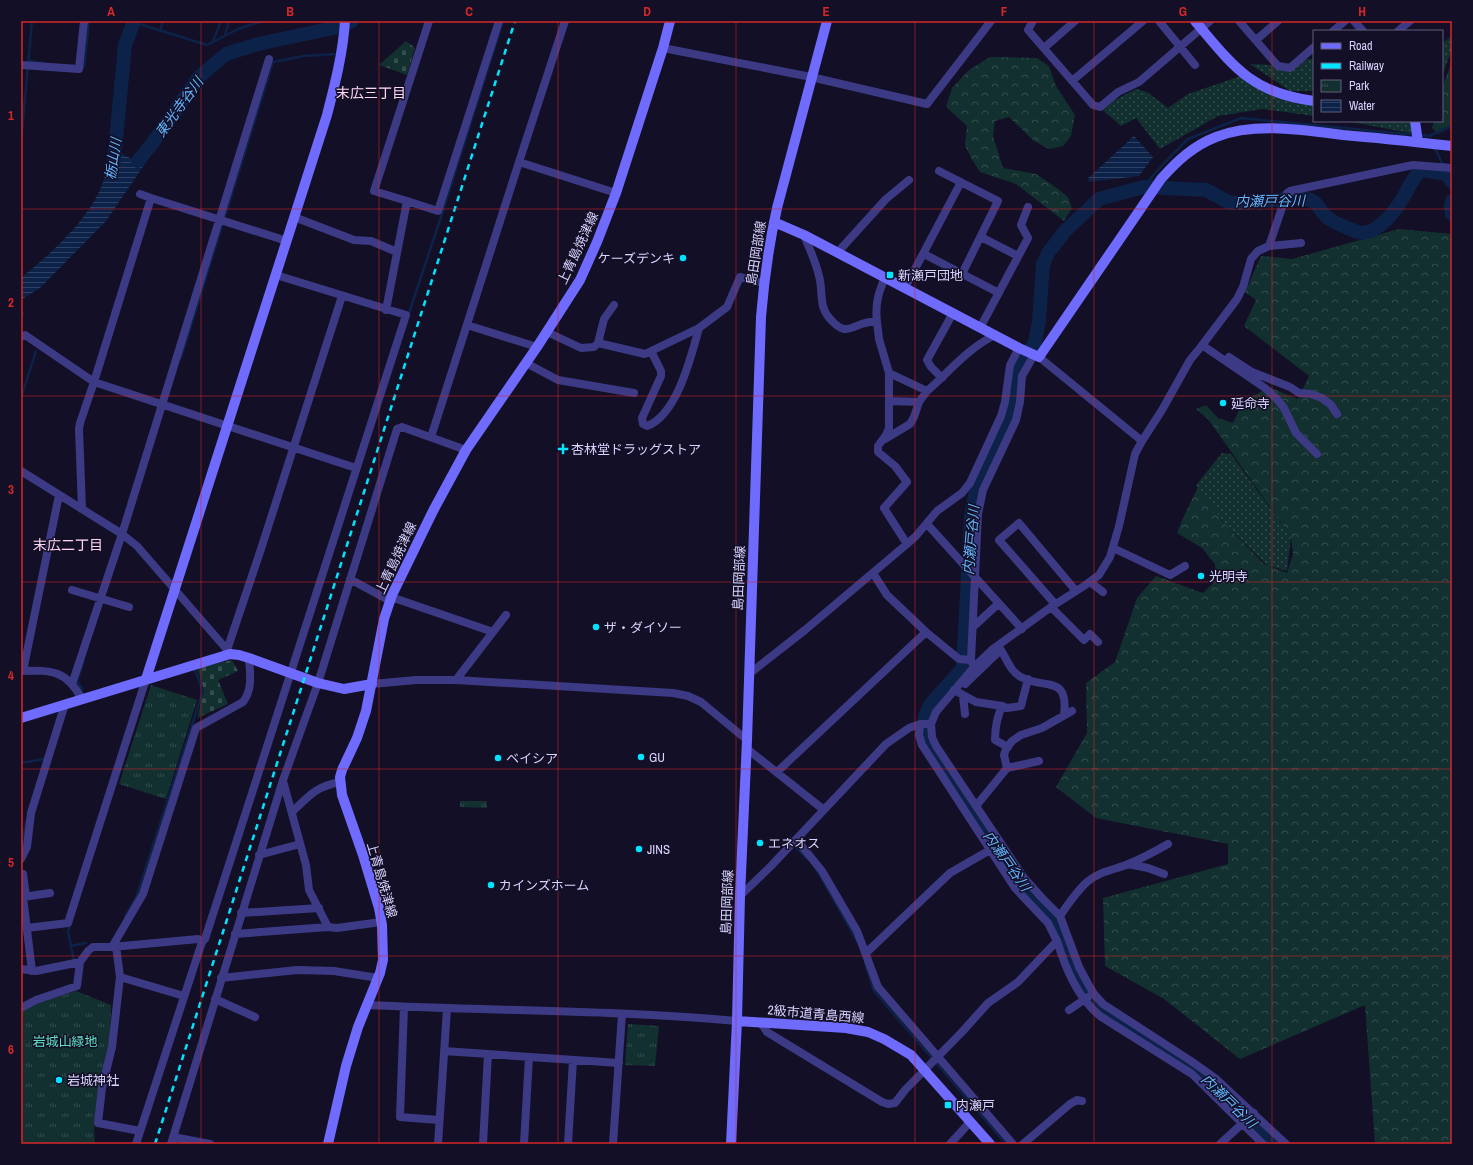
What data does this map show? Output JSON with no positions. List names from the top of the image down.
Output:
{
  "streets": {
    "main road": ["上青島焼津線", "島田岡部線", "2級市道青島西線"]
  },
  "crossings": [
    ["島田岡部線", "2級市道青島西線"]
  ],
  "districts": ["末広三丁目", "末広二丁目"],
  "water": ["東光寺谷川", "栃山川", "内瀬戸谷川"],
  "parks": ["岩城山緑地"],
  "places": {
    "other": [
      "ケーズデンキ",
      "延命寺",
      "光明寺",
      "ザ・ダイソー",
      "GU",
      "ベイシア",
      "エネオス",
      "JINS",
      "カインズホーム",
      "岩城神社"
    ],
    "transit": ["新瀬戸団地", "内瀬戸"],
    "health": ["杏林堂ドラッグストア"]
  },
  "legend": [
    "Road",
    "Railway",
    "Park",
    "Water"
  ],
  "grid": {
    "columns": [
      "A",
      "B",
      "C",
      "D",
      "E",
      "F",
      "G",
      "H"
    ],
    "rows": [
      "1",
      "2",
      "3",
      "4",
      "5",
      "6"
    ]
  }
}
